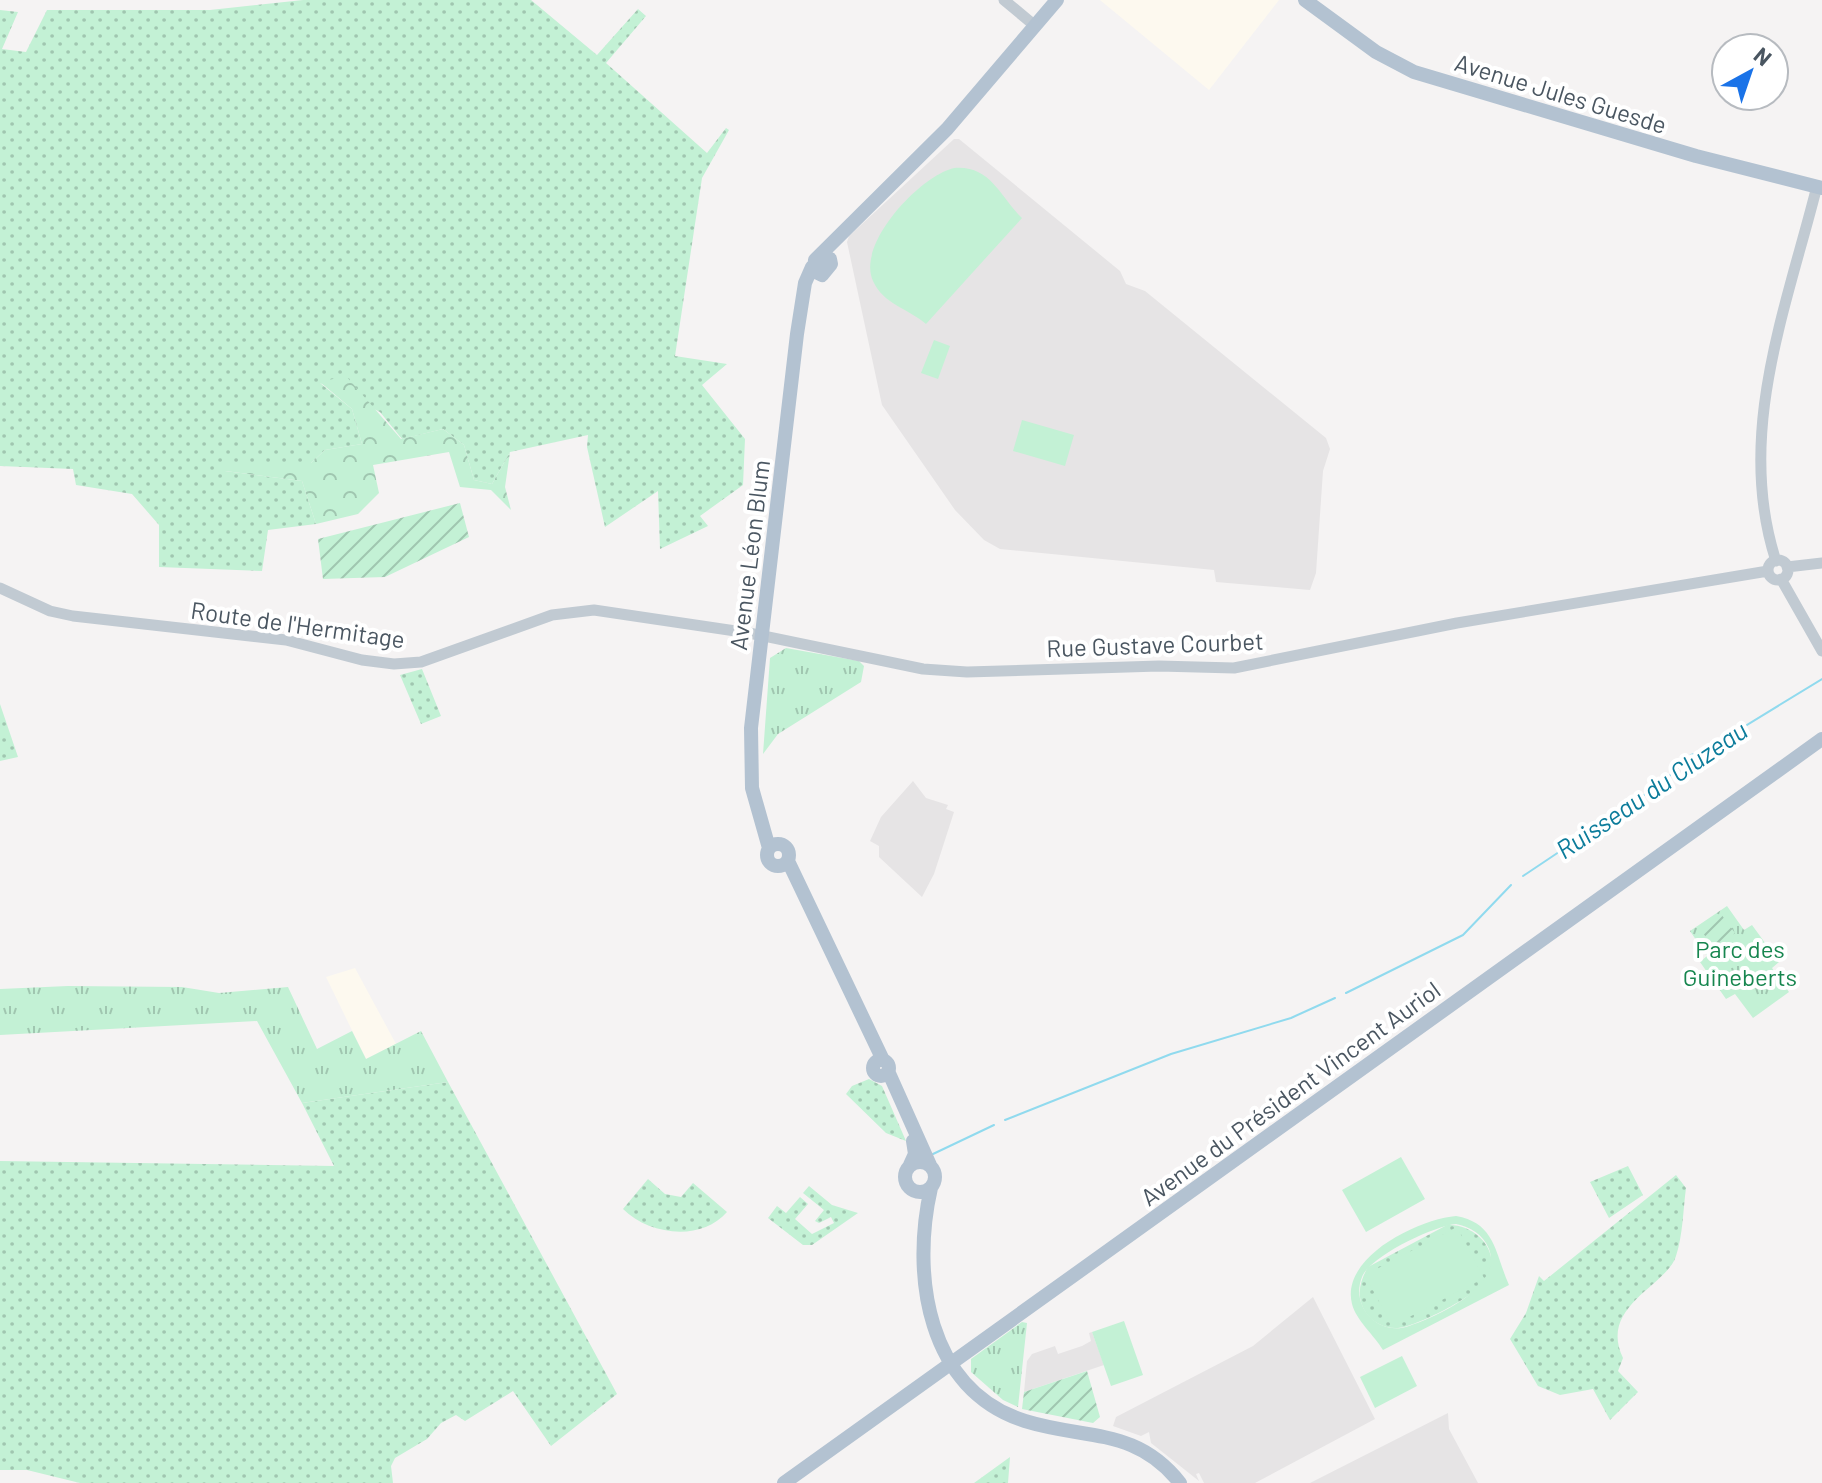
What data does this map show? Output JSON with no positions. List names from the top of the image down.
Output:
{
  "streets": {
    "main road": ["Avenue Jules Guesde", "Avenue Léon Blum", "Avenue du Président Vincent Auriol"],
    "street": ["Route de l'Hermitage", "Rue Gustave Courbet"]
  },
  "crossings": [
    ["Avenue Léon Blum", "Rue Gustave Courbet"],
    ["Avenue Léon Blum", "Avenue du Président Vincent Auriol"],
    ["Route de l'Hermitage", "Rue Gustave Courbet"]
  ],
  "water": ["Ruisseau du Cluzeau"],
  "parks": ["Parc des Guineberts"],
  "north": "top right"
}
